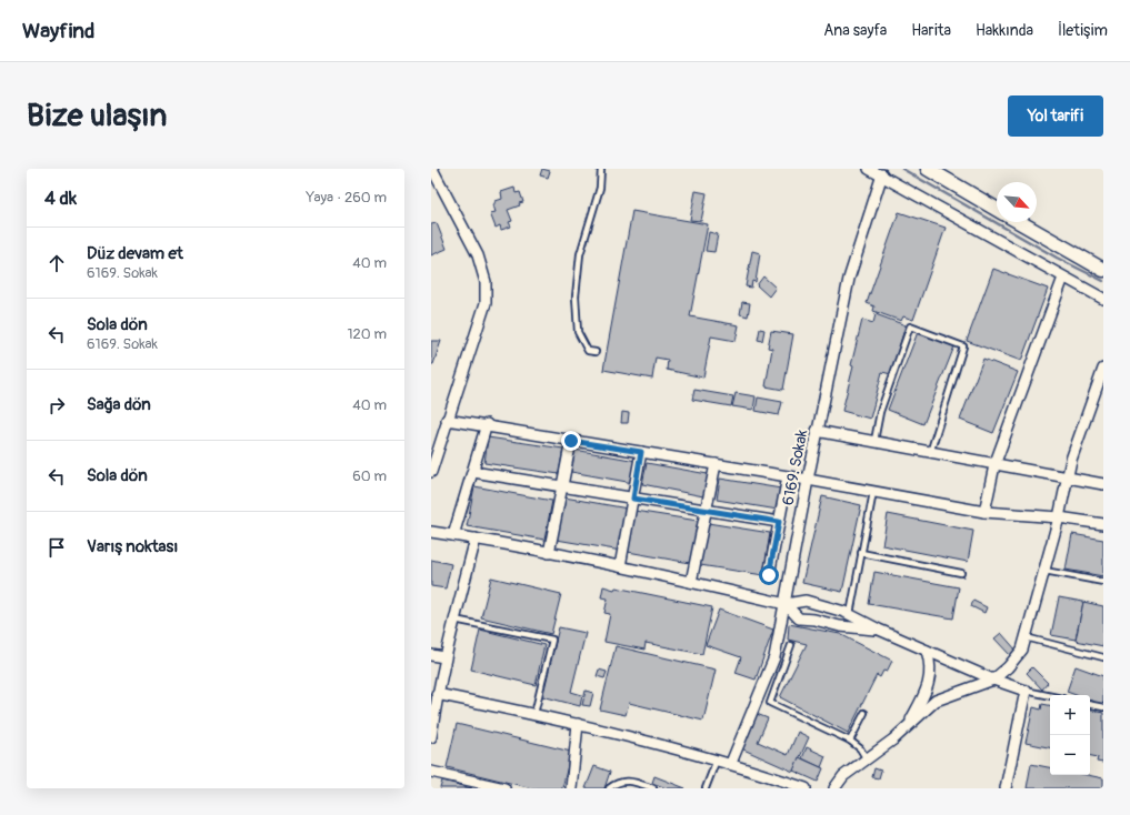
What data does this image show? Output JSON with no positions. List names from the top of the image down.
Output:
{
  "streets": {
    "street": ["6169. Sokak"]
  },
  "north": "bottom right",
  "page": {
    "header": "Wayfind",
    "nav": [
      "Ana sayfa",
      "Harita",
      "Hakkında",
      "İletişim"
    ],
    "buttons": "Yol tarifi",
    "title": "Bize ulaşın",
    "heading": ["4 dk", "Yaya · 260 m"],
    "list": [
      ["Düz devam et", "6169. Sokak", "40 m"],
      ["Sola dön", "6169. Sokak", "120 m"],
      ["Sağa dön", "40 m"],
      ["Sola dön", "60 m"],
      "Varış noktası"
    ],
    "map_buttons": ["+", "−"]
  }
}
